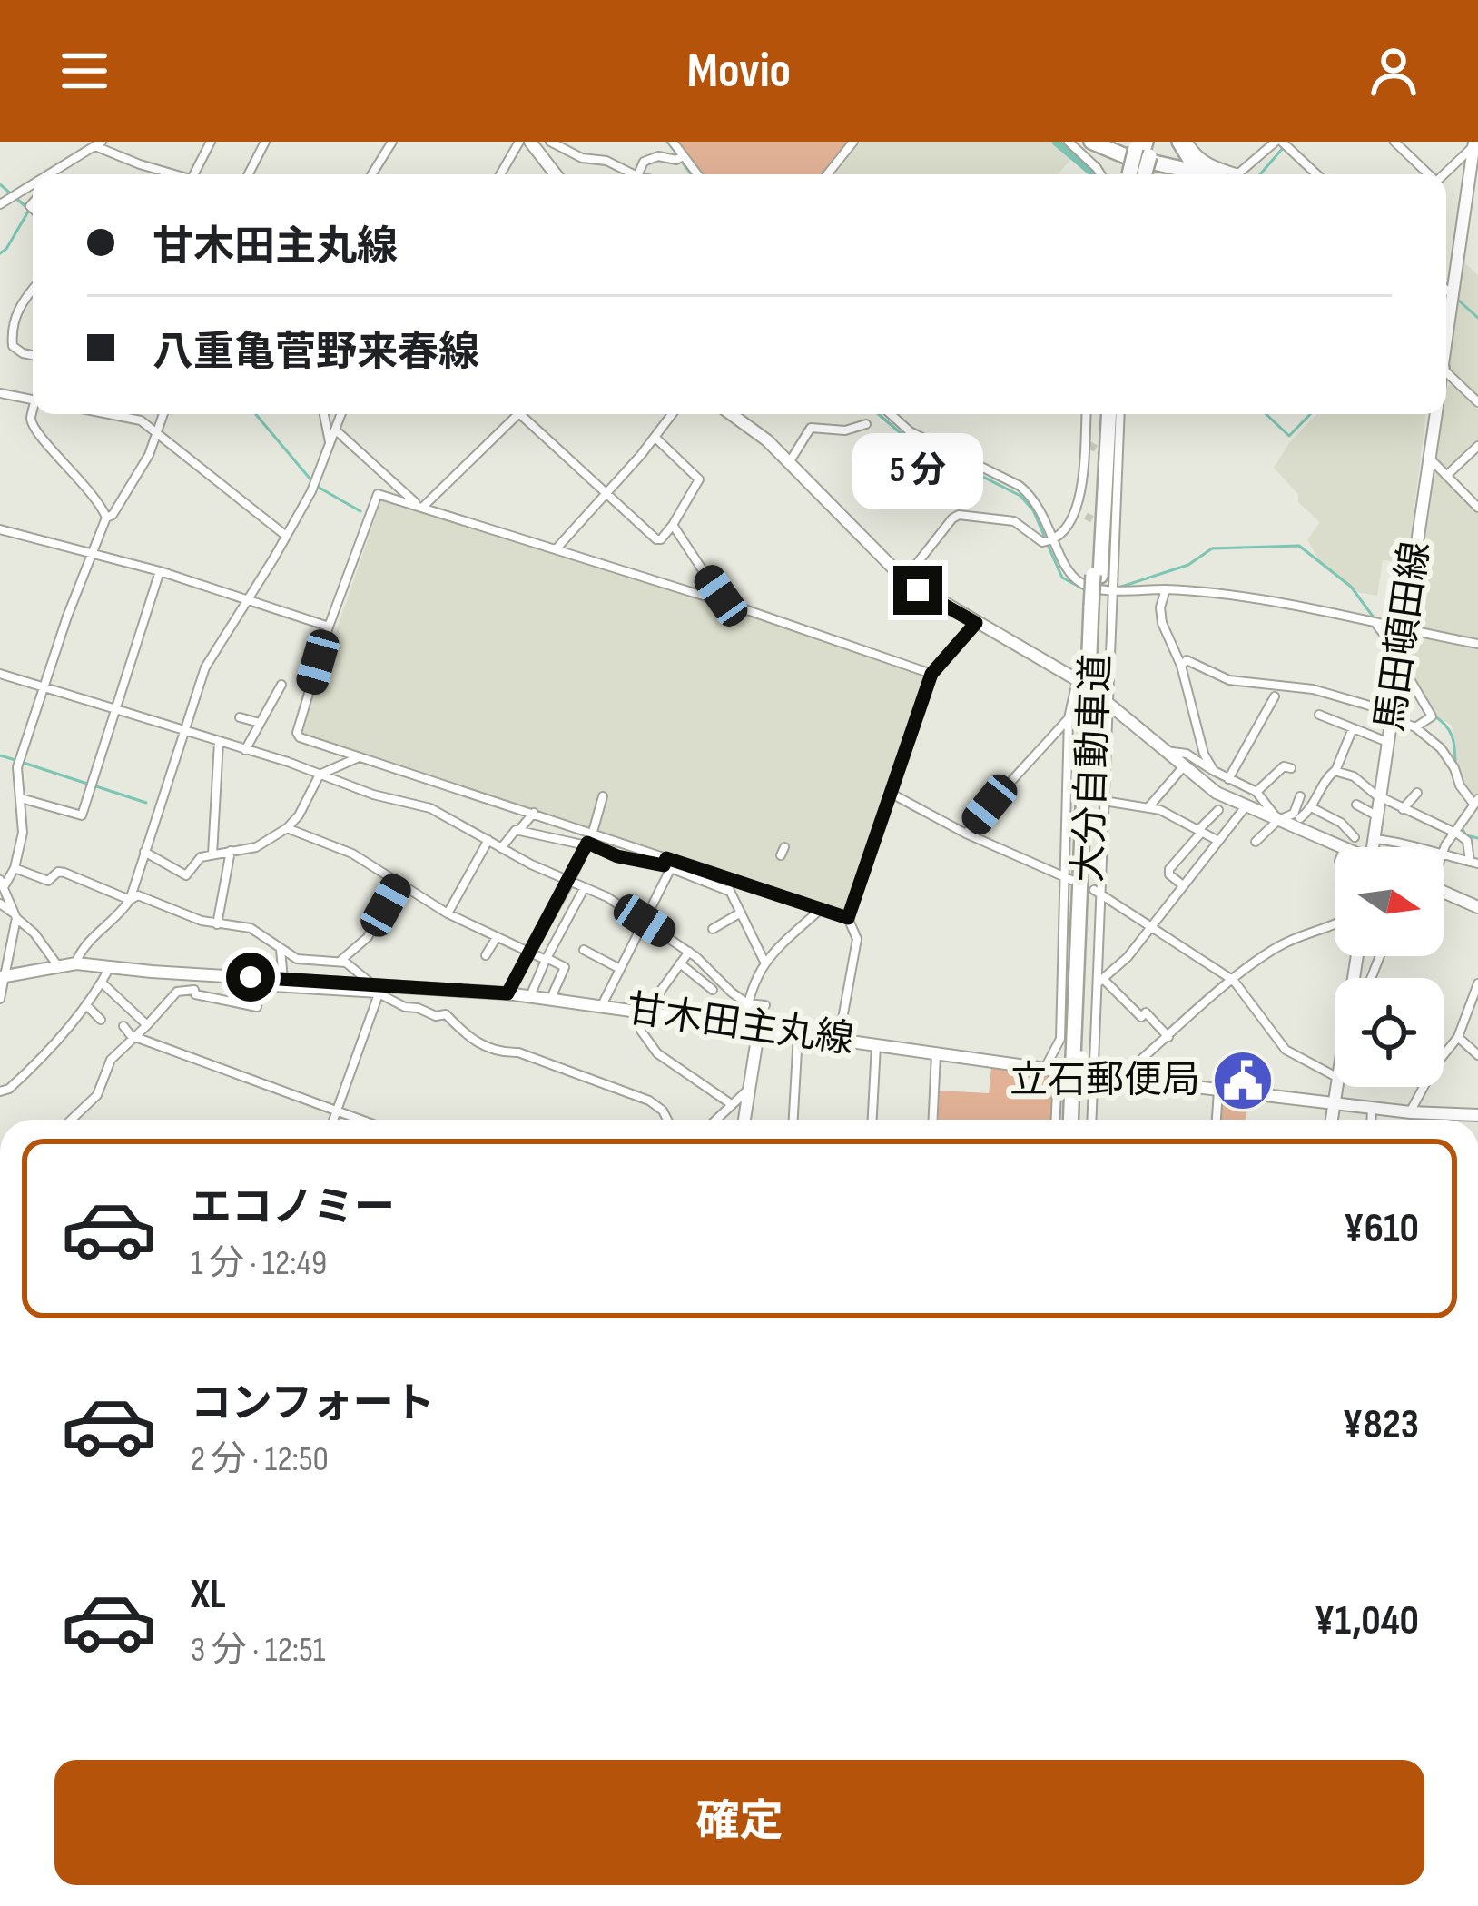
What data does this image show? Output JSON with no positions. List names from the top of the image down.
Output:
{
  "streets": {
    "highway": ["大分自動車道"],
    "main road": ["馬田頓田線", "甘木田主丸線"]
  },
  "places": {
    "public building": ["立石郵便局"]
  },
  "north": "right",
  "page": {
    "header": "Movio",
    "banner": ["甘木田主丸線", "八重亀菅野来春線"],
    "bubble": "5 分",
    "list": [
      {
        "name": "エコノミー",
        "note": "1 分 · 12:49",
        "value": "¥610"
      },
      {
        "name": "コンフォート",
        "note": "2 分 · 12:50",
        "value": "¥823"
      },
      {
        "name": "XL",
        "note": "3 分 · 12:51",
        "value": "¥1,040"
      }
    ],
    "buttons": "確定"
  }
}
